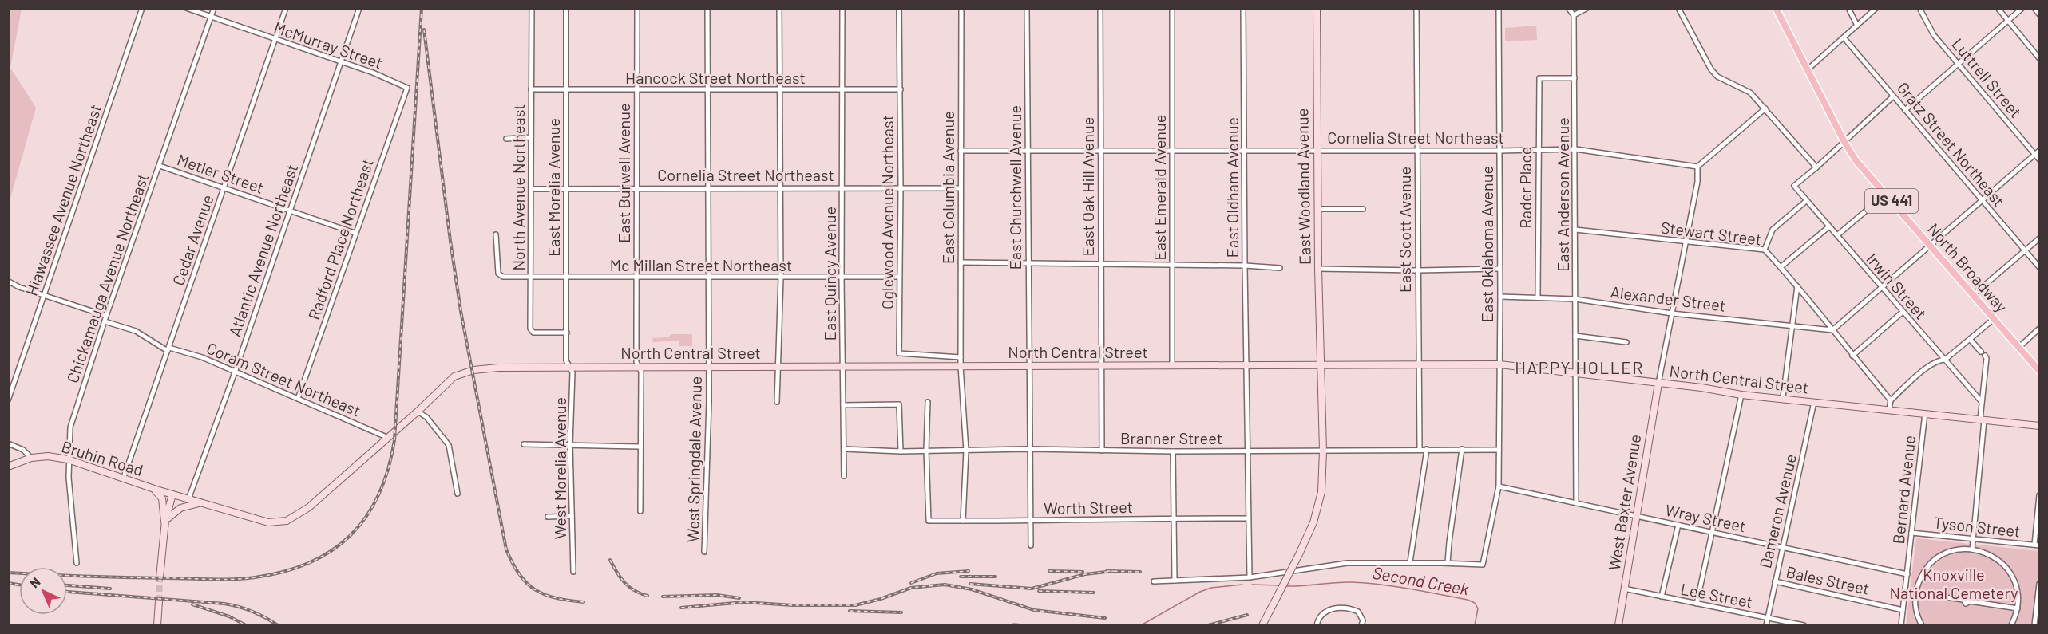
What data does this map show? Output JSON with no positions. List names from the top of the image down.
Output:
{
  "streets": {
    "main road": [
      "East Woodland Avenue",
      "US 441",
      "North Broadway",
      "North Central Street",
      "Bruhin Road",
      "West Baxter Avenue"
    ],
    "street": [
      "McMurray Street",
      "Hancock Street Northeast",
      "Luttrell Street",
      "Cornelia Street Northeast",
      "Gratz Street Northeast",
      "East Burwell Avenue",
      "Metler Street",
      "East Oak Hill Avenue",
      "North Avenue Northeast",
      "East Morelia Avenue",
      "East Columbia Avenue",
      "East Churchwell Avenue",
      "East Emerald Avenue",
      "East Oldham Avenue",
      "Rader Place",
      "East Anderson Avenue",
      "Hiawassee Avenue Northeast",
      "Oglewood Avenue Northeast",
      "East Scott Avenue",
      "Stewart Street",
      "Radford Place Northeast",
      "Cedar Avenue",
      "East Oklahoma Avenue",
      "Atlantic Avenue Northeast",
      "Mc Millan Street Northeast",
      "East Quincy Avenue",
      "Chickamauga Avenue Northeast",
      "Irwin Street",
      "Alexander Street",
      "Coram Street Northeast",
      "Branner Street",
      "West Springdale Avenue",
      "West Morelia Avenue",
      "Bernard Avenue",
      "Worth Street",
      "Dameron Avenue",
      "Wray Street",
      "Tyson Street",
      "Bales Street",
      "Lee Street"
    ]
  },
  "crossings": [
    ["McMurray Street", "Radford Place Northeast"],
    ["McMurray Street", "Cedar Avenue"],
    ["McMurray Street", "Atlantic Avenue Northeast"],
    ["McMurray Street", "Chickamauga Avenue Northeast"],
    ["Hancock Street Northeast", "East Burwell Avenue"],
    ["Hancock Street Northeast", "North Avenue Northeast"],
    ["Hancock Street Northeast", "East Morelia Avenue"],
    ["Hancock Street Northeast", "Oglewood Avenue Northeast"],
    ["Hancock Street Northeast", "East Quincy Avenue"],
    ["Hancock Street Northeast", "West Springdale Avenue"],
    ["Cornelia Street Northeast", "East Burwell Avenue"],
    ["Cornelia Street Northeast", "East Oak Hill Avenue"],
    ["Cornelia Street Northeast", "East Woodland Avenue"],
    ["Cornelia Street Northeast", "North Avenue Northeast"],
    ["Cornelia Street Northeast", "East Morelia Avenue"],
    ["Cornelia Street Northeast", "East Columbia Avenue"],
    ["Cornelia Street Northeast", "East Churchwell Avenue"],
    ["Cornelia Street Northeast", "East Emerald Avenue"],
    ["Cornelia Street Northeast", "East Oldham Avenue"],
    ["Cornelia Street Northeast", "Rader Place"],
    ["Cornelia Street Northeast", "East Anderson Avenue"],
    ["Cornelia Street Northeast", "Oglewood Avenue Northeast"],
    ["Cornelia Street Northeast", "East Scott Avenue"],
    ["Cornelia Street Northeast", "East Oklahoma Avenue"],
    ["Cornelia Street Northeast", "East Quincy Avenue"],
    ["Cornelia Street Northeast", "West Springdale Avenue"],
    ["East Burwell Avenue", "Mc Millan Street Northeast"],
    ["East Burwell Avenue", "North Central Street"],
    ["Metler Street", "Radford Place Northeast"],
    ["Metler Street", "Cedar Avenue"],
    ["Metler Street", "Atlantic Avenue Northeast"],
    ["Metler Street", "Chickamauga Avenue Northeast"],
    ["East Oak Hill Avenue", "North Central Street"],
    ["East Oak Hill Avenue", "Branner Street"],
    ["East Woodland Avenue", "North Central Street"],
    ["East Woodland Avenue", "Branner Street"],
    ["North Avenue Northeast", "East Morelia Avenue"],
    ["North Avenue Northeast", "Mc Millan Street Northeast"],
    ["East Morelia Avenue", "Mc Millan Street Northeast"],
    ["East Morelia Avenue", "North Central Street"],
    ["East Morelia Avenue", "West Morelia Avenue"],
    ["East Columbia Avenue", "Oglewood Avenue Northeast"],
    ["East Columbia Avenue", "North Central Street"],
    ["East Columbia Avenue", "Branner Street"],
    ["East Columbia Avenue", "Worth Street"],
    ["East Churchwell Avenue", "North Central Street"],
    ["East Churchwell Avenue", "Branner Street"],
    ["East Churchwell Avenue", "Worth Street"],
    ["East Emerald Avenue", "North Central Street"],
    ["East Oldham Avenue", "North Central Street"],
    ["East Oldham Avenue", "Branner Street"],
    ["East Oldham Avenue", "Worth Street"],
    ["Rader Place", "East Anderson Avenue"],
    ["Rader Place", "Alexander Street"],
    ["East Anderson Avenue", "Stewart Street"],
    ["East Anderson Avenue", "Alexander Street"],
    ["East Anderson Avenue", "North Central Street"],
    ["East Anderson Avenue", "Wray Street"],
    ["Hiawassee Avenue Northeast", "Coram Street Northeast"],
    ["Oglewood Avenue Northeast", "Mc Millan Street Northeast"],
    ["East Scott Avenue", "North Central Street"],
    ["East Scott Avenue", "Branner Street"],
    ["Stewart Street", "Alexander Street"],
    ["Radford Place Northeast", "Coram Street Northeast"],
    ["Cedar Avenue", "Coram Street Northeast"],
    ["Cedar Avenue", "Bruhin Road"],
    ["East Oklahoma Avenue", "Alexander Street"],
    ["East Oklahoma Avenue", "North Central Street"],
    ["East Oklahoma Avenue", "Branner Street"],
    ["East Oklahoma Avenue", "Wray Street"],
    ["Atlantic Avenue Northeast", "North Central Street"],
    ["Atlantic Avenue Northeast", "Coram Street Northeast"],
    ["Mc Millan Street Northeast", "East Quincy Avenue"],
    ["Mc Millan Street Northeast", "West Springdale Avenue"],
    ["East Quincy Avenue", "North Central Street"],
    ["East Quincy Avenue", "Branner Street"],
    ["Chickamauga Avenue Northeast", "Coram Street Northeast"],
    ["Chickamauga Avenue Northeast", "Bruhin Road"],
    ["North Central Street", "Coram Street Northeast"],
    ["North Central Street", "Bruhin Road"],
    ["North Central Street", "West Springdale Avenue"],
    ["North Central Street", "West Morelia Avenue"],
    ["North Central Street", "Bernard Avenue"],
    ["North Central Street", "West Baxter Avenue"],
    ["North Central Street", "Dameron Avenue"],
    ["Branner Street", "Worth Street"],
    ["Bernard Avenue", "Wray Street"],
    ["Bernard Avenue", "Tyson Street"],
    ["Bernard Avenue", "Bales Street"],
    ["West Baxter Avenue", "Wray Street"],
    ["West Baxter Avenue", "Lee Street"],
    ["Dameron Avenue", "Wray Street"],
    ["Dameron Avenue", "Bales Street"],
    ["Dameron Avenue", "Lee Street"]
  ],
  "districts": ["HAPPY HOLLER"],
  "water": ["Second Creek"],
  "parks": ["Knoxville National Cemetery"],
  "north": "top left"
}
